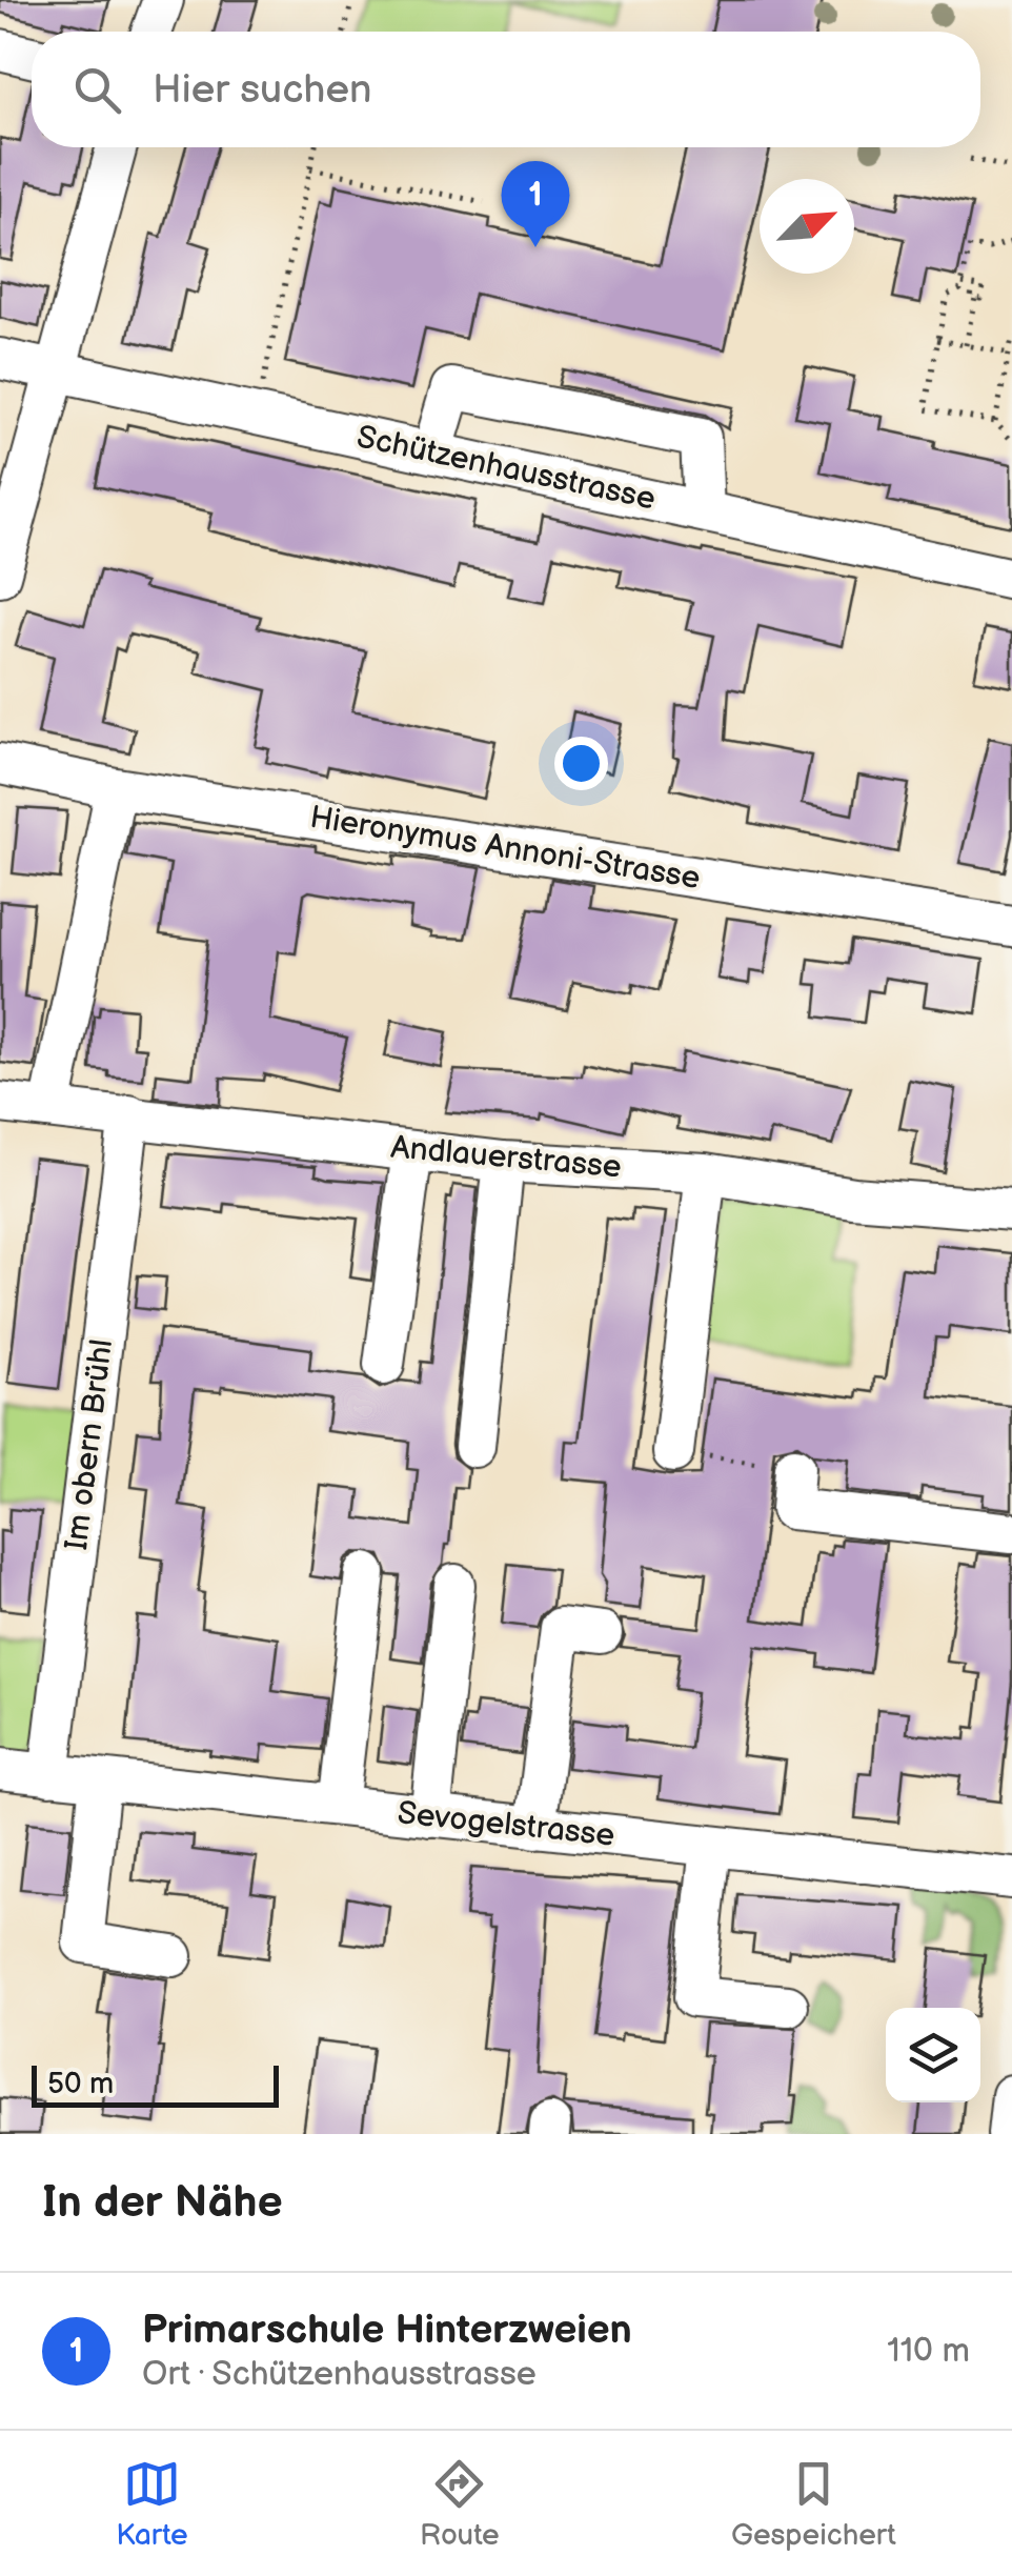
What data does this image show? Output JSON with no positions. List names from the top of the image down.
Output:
{
  "streets": {
    "street": [
      "Schützenhausstrasse",
      "Hieronymus Annoni-Strasse",
      "Andlauerstrasse",
      "Im obern Brühl",
      "Sevogelstrasse"
    ]
  },
  "crossings": [
    ["Andlauerstrasse", "Im obern Brühl"],
    ["Im obern Brühl", "Sevogelstrasse"]
  ],
  "scale_bar": "50 m",
  "north": "top right",
  "page": {
    "search": "Hier suchen",
    "pins": "1",
    "scale": "50 m",
    "heading": "In der Nähe",
    "list": [
      {
        "mark": "1",
        "name": "Primarschule Hinterzweien",
        "note": "Ort · Schützenhausstrasse",
        "value": "110 m"
      }
    ],
    "nav": ["Karte", "Route", "Gespeichert"]
  }
}
